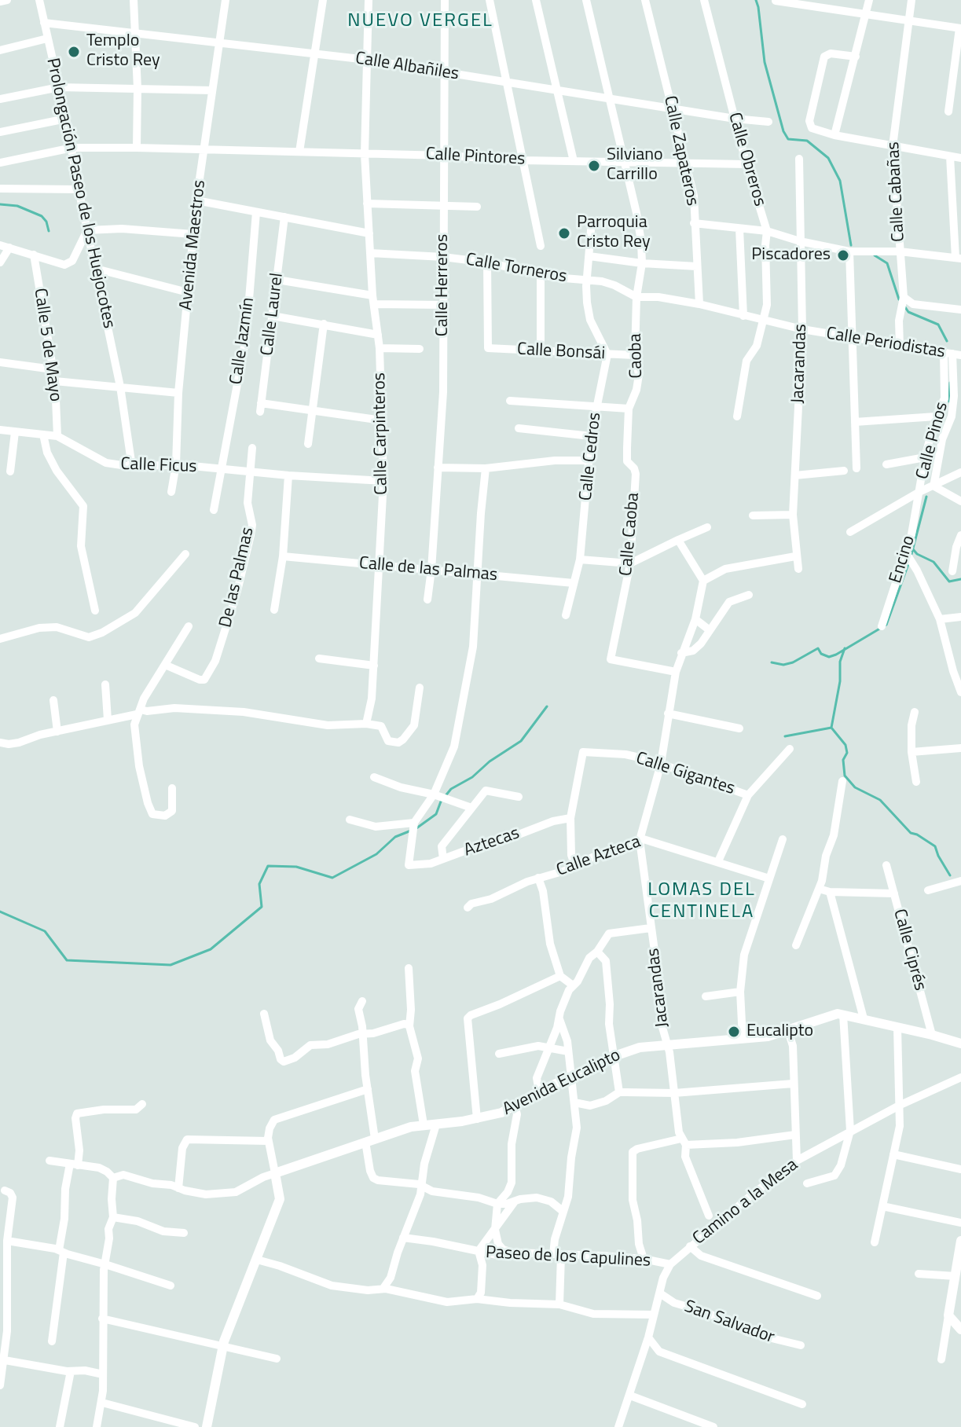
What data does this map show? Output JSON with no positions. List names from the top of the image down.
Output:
{
  "streets": {
    "street": [
      "Calle Albañiles",
      "Calle Zapateros",
      "Calle Pintores",
      "Calle Obreros",
      "Calle Cabañas",
      "Prolongación Paseo de los Huejocotes",
      "Avenida Maestros",
      "Calle Torneros",
      "Calle Herreros",
      "Calle Laurel",
      "Calle Jazmín",
      "Calle Periodistas",
      "Calle 5 de Mayo",
      "Calle Bonsái",
      "Caoba",
      "Jacarandas",
      "Calle Carpinteros",
      "Calle Pinos",
      "Calle Cedros",
      "Calle Ficus",
      "Calle Caoba",
      "Encino",
      "Calle de las Palmas",
      "De las Palmas",
      "Calle Gigantes",
      "Aztecas",
      "Calle Azteca",
      "Calle Ciprés",
      "Avenida Eucalipto",
      "Camino a la Mesa",
      "Paseo de los Capulines",
      "San Salvador"
    ]
  },
  "crossings": [
    ["Calle Albañiles", "Calle Zapateros"],
    ["Calle Albañiles", "Calle Obreros"],
    ["Calle Albañiles", "Prolongación Paseo de los Huejocotes"],
    ["Calle Albañiles", "Avenida Maestros"],
    ["Calle Albañiles", "Calle Herreros"],
    ["Calle Albañiles", "Caoba"],
    ["Calle Albañiles", "Calle Carpinteros"],
    ["Calle Zapateros", "Calle Pintores"],
    ["Calle Zapateros", "Calle Periodistas"],
    ["Calle Pintores", "Calle Obreros"],
    ["Calle Pintores", "Prolongación Paseo de los Huejocotes"],
    ["Calle Pintores", "Avenida Maestros"],
    ["Calle Pintores", "Calle Herreros"],
    ["Calle Pintores", "Caoba"],
    ["Calle Pintores", "Calle Carpinteros"],
    ["Calle Obreros", "Calle Periodistas"],
    ["Calle Cabañas", "Calle Periodistas"],
    ["Prolongación Paseo de los Huejocotes", "Calle Ficus"],
    ["Avenida Maestros", "Calle Ficus"],
    ["Calle Torneros", "Calle Herreros"],
    ["Calle Torneros", "Calle Periodistas"],
    ["Calle Torneros", "Calle Bonsái"],
    ["Calle Torneros", "Caoba"],
    ["Calle Torneros", "Calle Carpinteros"],
    ["Calle Herreros", "Calle de las Palmas"],
    ["Calle Jazmín", "Calle Ficus"],
    ["Calle Periodistas", "Caoba"],
    ["Calle Periodistas", "Jacarandas"],
    ["Calle Periodistas", "Calle Pinos"],
    ["Calle 5 de Mayo", "Calle Ficus"],
    ["Calle Bonsái", "Caoba"],
    ["Calle Bonsái", "Calle Cedros"],
    ["Caoba", "Calle Caoba"],
    ["Jacarandas", "Calle Caoba"],
    ["Jacarandas", "Calle Gigantes"],
    ["Jacarandas", "Calle Azteca"],
    ["Jacarandas", "Avenida Eucalipto"],
    ["Calle Carpinteros", "Calle Ficus"],
    ["Calle Carpinteros", "Calle de las Palmas"],
    ["Calle Pinos", "Encino"],
    ["Calle Cedros", "Calle de las Palmas"],
    ["Calle Ficus", "De las Palmas"],
    ["Calle Gigantes", "Aztecas"],
    ["Calle Ciprés", "Avenida Eucalipto"],
    ["Camino a la Mesa", "Paseo de los Capulines"],
    ["Camino a la Mesa", "San Salvador"]
  ],
  "districts": ["NUEVO VERGEL", "LOMAS DEL CENTINELA"],
  "places": [
    "Templo Cristo Rey",
    "Silviano Carrillo",
    "Parroquia Cristo Rey",
    "Piscadores",
    "Eucalipto"
  ]
}
